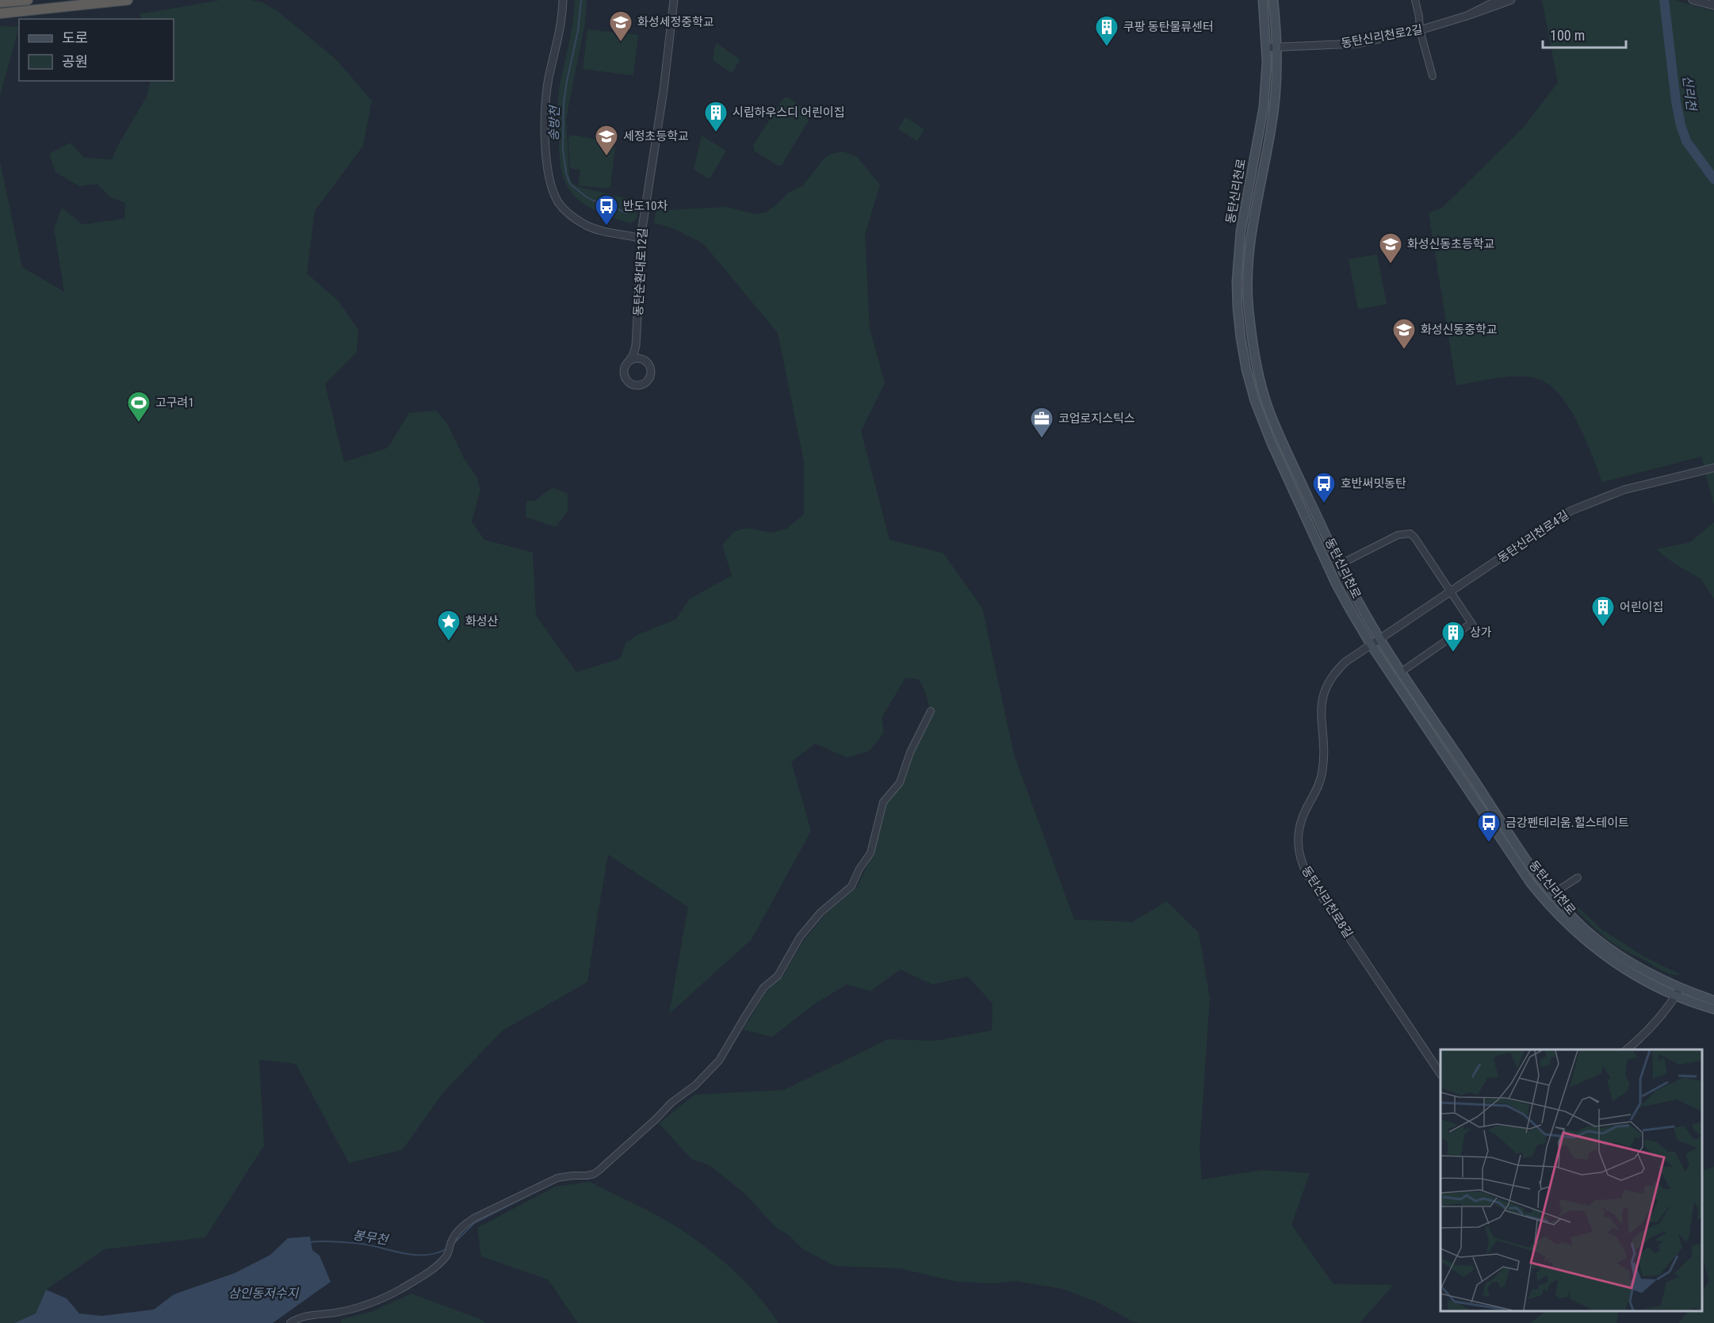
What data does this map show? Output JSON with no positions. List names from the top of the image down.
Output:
{
  "streets": {
    "main road": ["동탄신리천로"],
    "street": [
      "동탄신리천로2길",
      "동탄순환대로12길",
      "동탄신리천로4길",
      "동탄신리천로8길"
    ]
  },
  "crossings": [
    ["동탄신리천로2길", "동탄신리천로"],
    ["동탄신리천로", "동탄신리천로4길"],
    ["동탄신리천로", "동탄신리천로8길"],
    ["동탄신리천로4길", "동탄신리천로8길"]
  ],
  "water": [
    "신리천",
    "송방천",
    "봉무천",
    "삼인동저수지"
  ],
  "places": {
    "school or university": [
      "화성세정중학교",
      "세정초등학교",
      "화성신동초등학교",
      "화성신동중학교"
    ],
    "building": [
      "쿠팡 동탄물류센터",
      "시립하우스디 어린이집",
      "어린이집",
      "상가"
    ],
    "bus stop": ["반도10차", "호반써밋동탄", "금강펜테리움.힐스테이트"],
    "sports": ["고구려1"],
    "office": ["코업로지스틱스"],
    "place": ["화성산"]
  },
  "legend": ["도로", "공원"],
  "scale_bar": "100 m"
}
